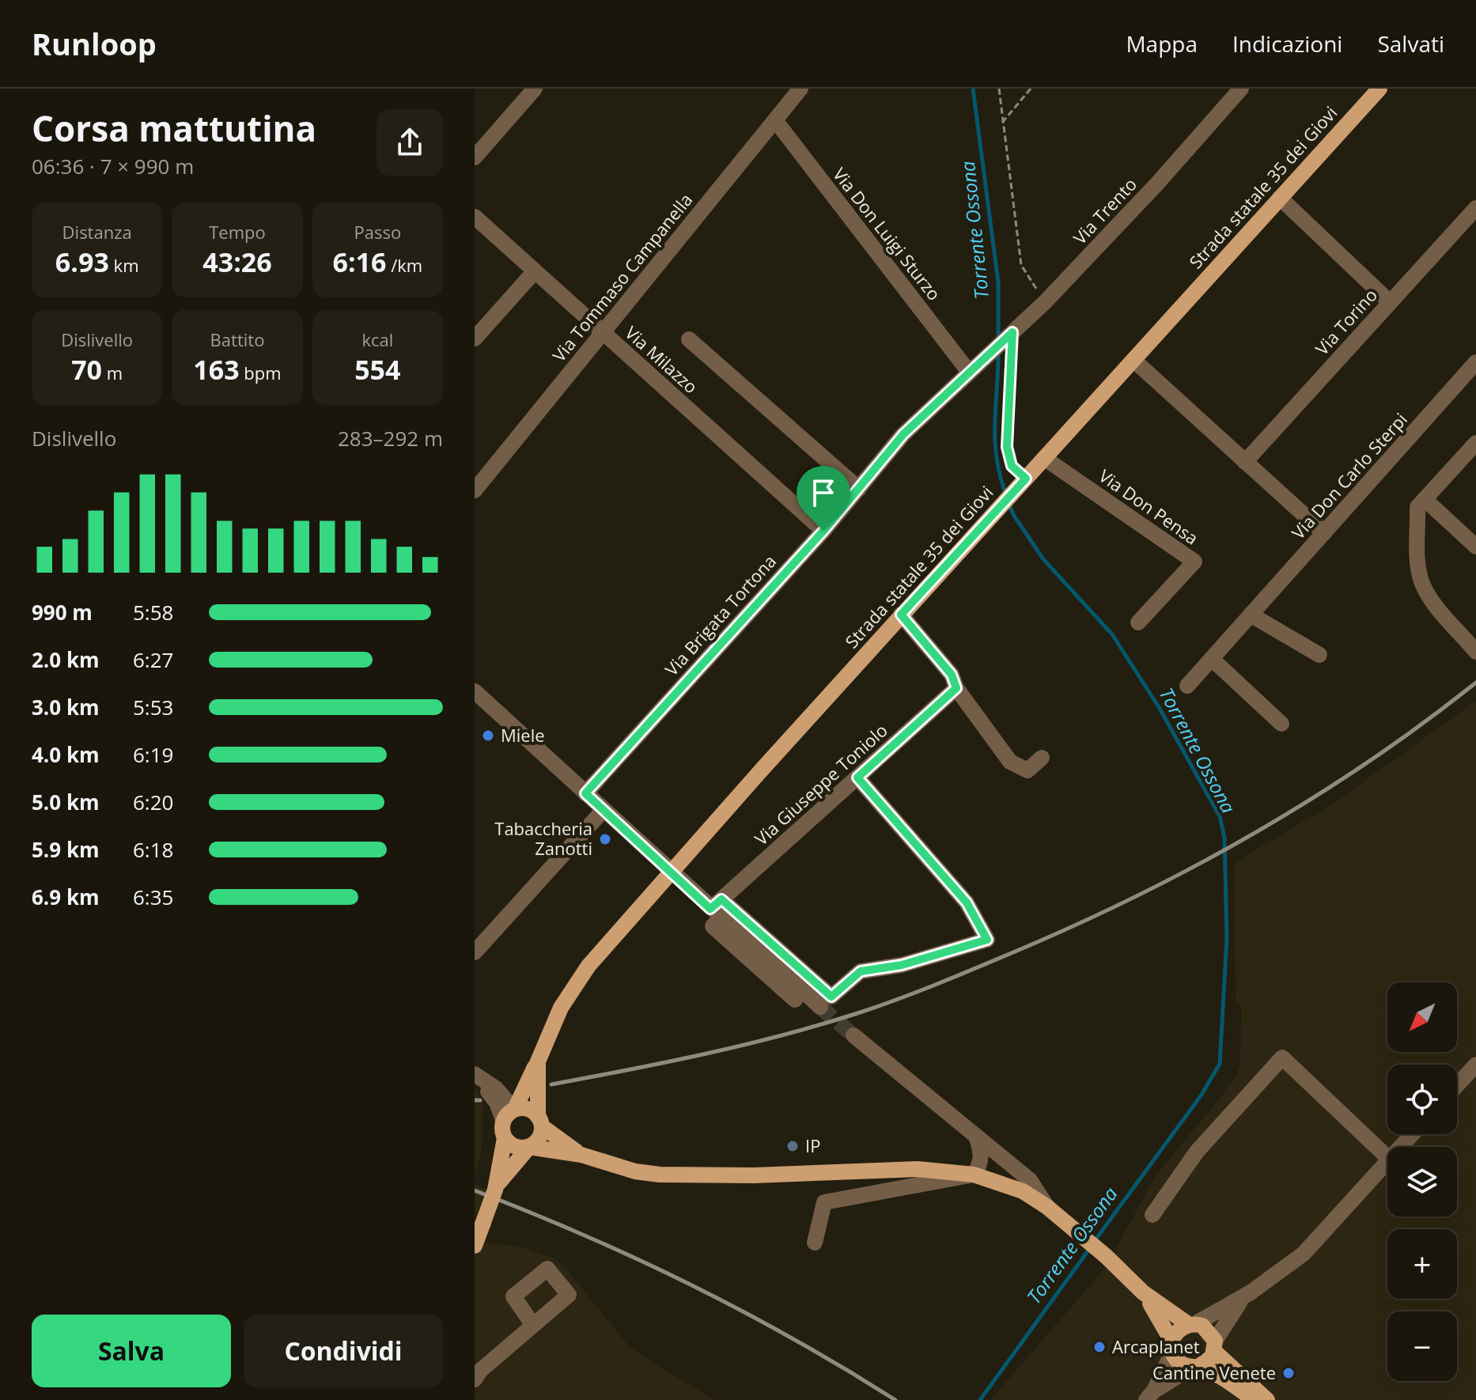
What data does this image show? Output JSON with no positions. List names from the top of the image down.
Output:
{
  "streets": {
    "main road": ["Strada statale 35 dei Giovi"],
    "street": [
      "Via Trento",
      "Via Don Luigi Sturzo",
      "Via Tommaso Campanella",
      "Via Torino",
      "Via Milazzo",
      "Via Don Carlo Sterpi",
      "Via Don Pensa",
      "Via Brigata Tortona",
      "Via Giuseppe Toniolo"
    ]
  },
  "crossings": [
    ["Strada statale 35 dei Giovi", "Via Don Pensa"],
    ["Via Trento", "Via Brigata Tortona"],
    ["Via Don Luigi Sturzo", "Via Tommaso Campanella"],
    ["Via Don Luigi Sturzo", "Via Brigata Tortona"],
    ["Via Tommaso Campanella", "Via Milazzo"],
    ["Via Milazzo", "Via Brigata Tortona"]
  ],
  "water": ["Torrente Ossona"],
  "places": [
    "Miele",
    "Tabaccheria Zanotti",
    "IP",
    "Arcaplanet",
    "Cantine Venete"
  ],
  "north": "bottom left",
  "page": {
    "header": "Runloop",
    "nav": ["Mappa", "Indicazioni", "Salvati"],
    "heading": ["Corsa mattutina", "06:36 · 7 × 990 m"],
    "stats": [
      ["Distanza", "6.93 km"],
      ["Tempo", "43:26"],
      ["Passo", "6:16 /km"],
      ["Dislivello", "70 m"],
      ["Battito", "163 bpm"],
      ["kcal", "554"]
    ],
    "chart": ["Dislivello", "283–292 m"],
    "list": [
      {
        "name": "990 m",
        "note": "5:58"
      },
      {
        "name": "2.0 km",
        "note": "6:27"
      },
      {
        "name": "3.0 km",
        "note": "5:53"
      },
      {
        "name": "4.0 km",
        "note": "6:19"
      },
      {
        "name": "5.0 km",
        "note": "6:20"
      },
      {
        "name": "5.9 km",
        "note": "6:18"
      },
      {
        "name": "6.9 km",
        "note": "6:35"
      }
    ],
    "map_buttons": ["+", "−"],
    "buttons": ["Salva", "Condividi"]
  }
}
